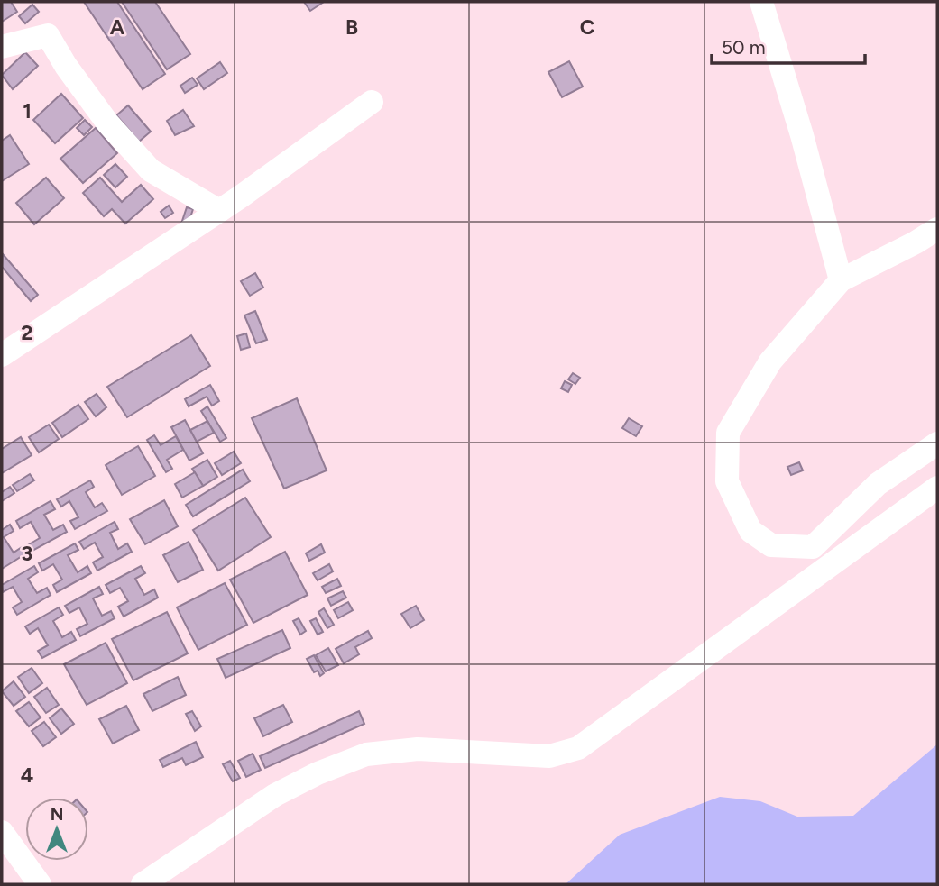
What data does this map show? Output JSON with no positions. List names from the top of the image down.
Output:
{
  "scale_bar": "50 m",
  "north": "top",
  "grid": {
    "columns": ["A", "B", "C"],
    "rows": [
      "1",
      "2",
      "3",
      "4"
    ]
  }
}
